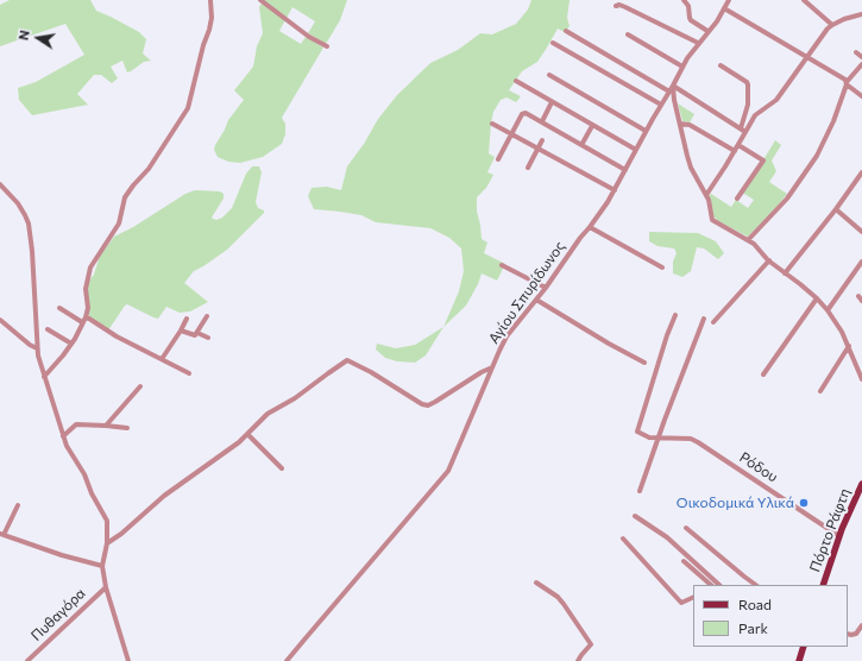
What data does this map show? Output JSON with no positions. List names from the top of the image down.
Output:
{
  "streets": {
    "main road": ["Πόρτο Ράφτη"],
    "street": ["Αγίου Σπυρίδωνος", "Ρόδου", "Πυθαγόρα"]
  },
  "crossings": [
    ["Ρόδου", "Πόρτο Ράφτη"]
  ],
  "places": ["Οικοδομικά Υλικά"],
  "legend": ["Road", "Park"],
  "north": "left"
}
